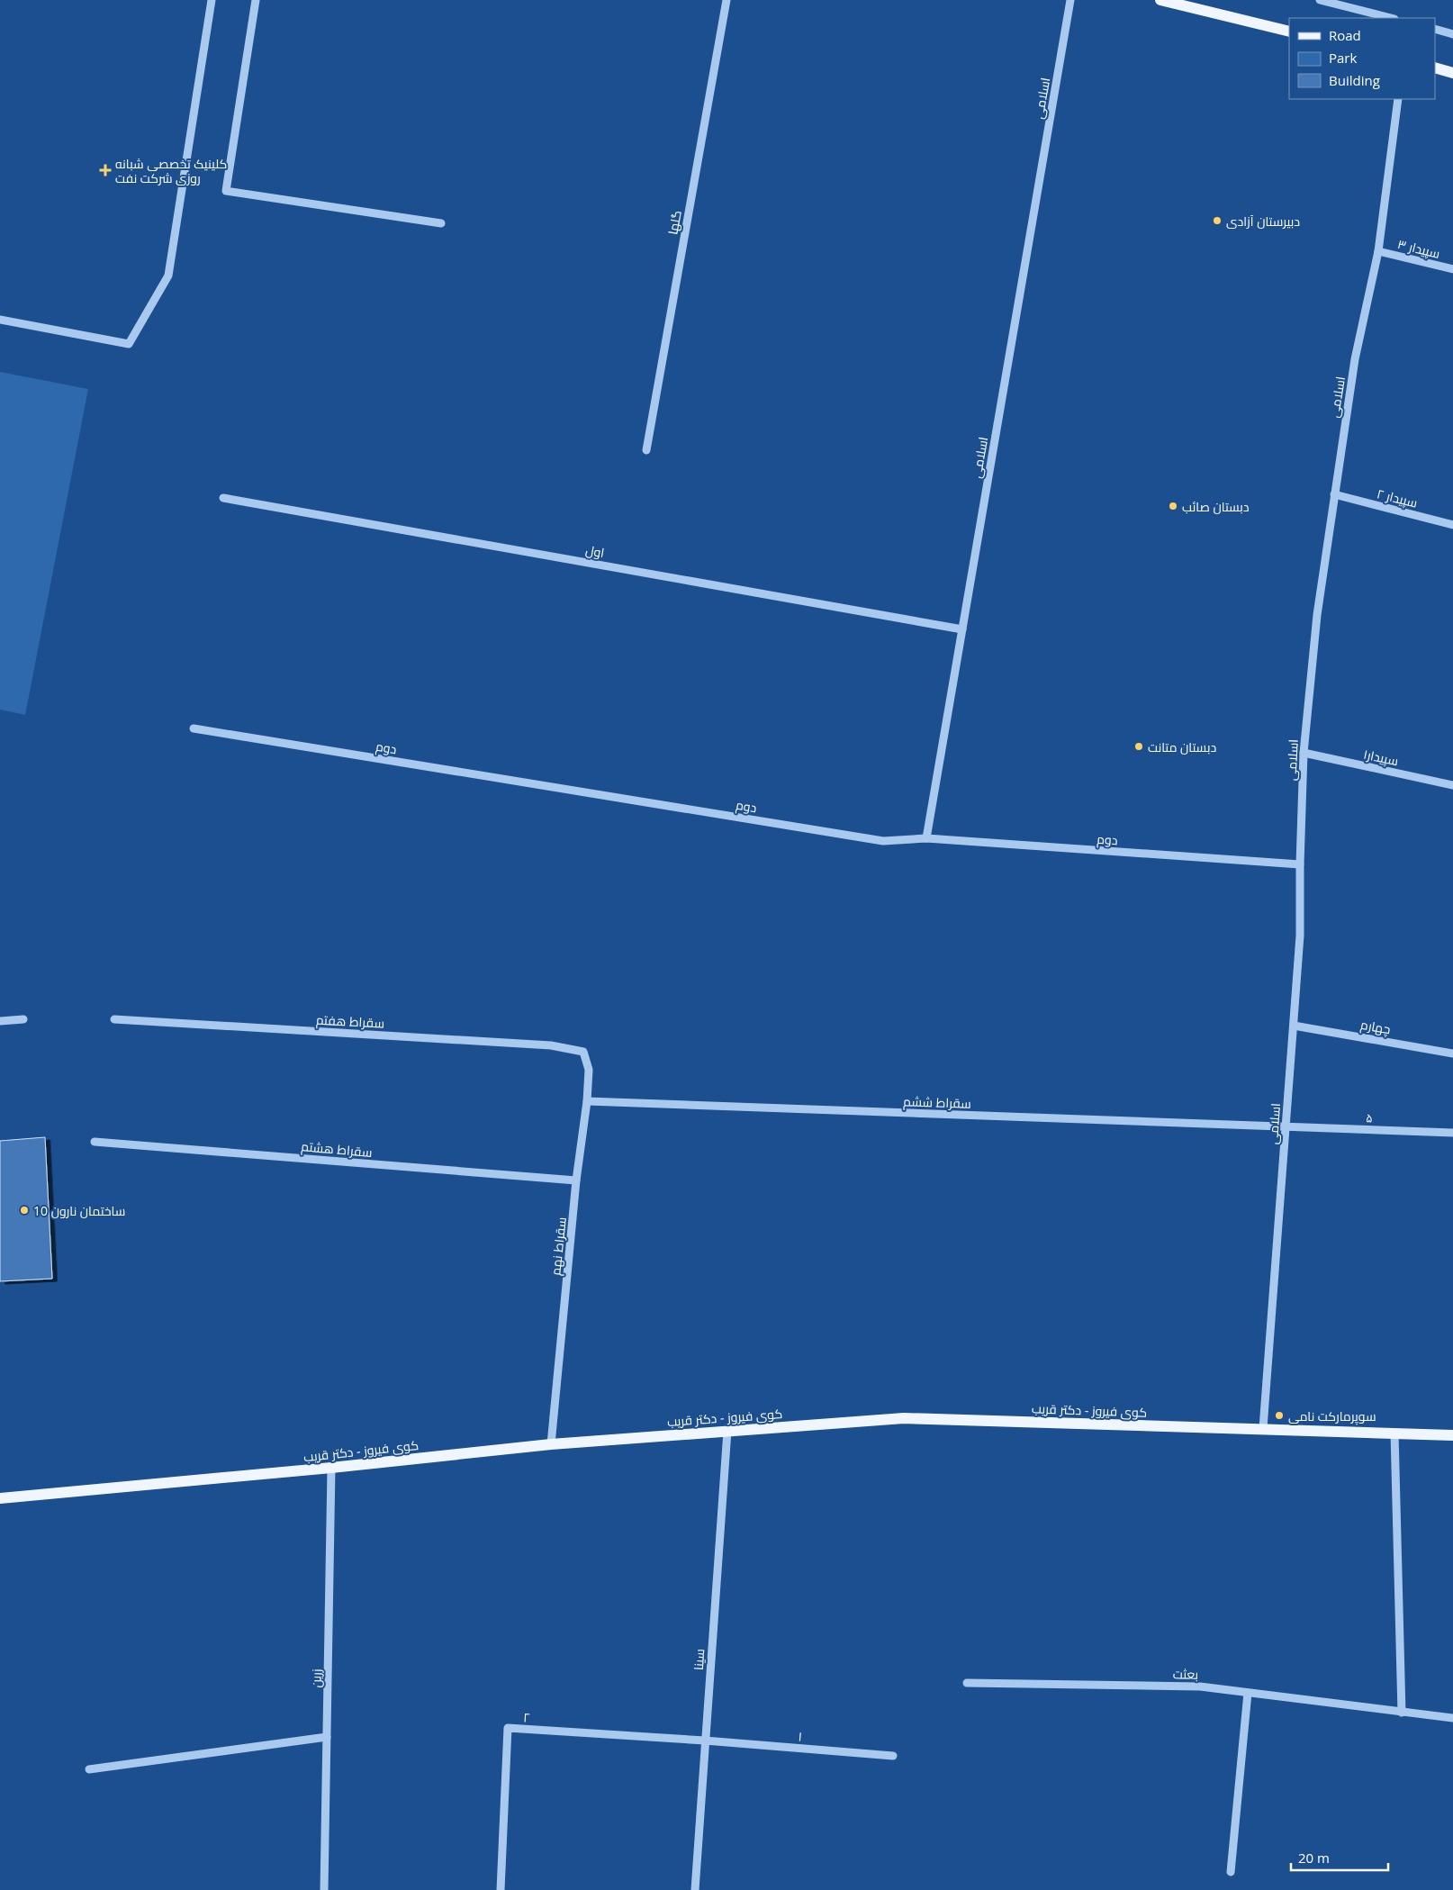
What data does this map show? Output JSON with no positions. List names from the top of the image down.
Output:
{
  "streets": {
    "main road": ["کوی فیروز - دکتر قریب"],
    "street": [
      "اسلامی",
      "گلها",
      "سپیدار ۳",
      "سپیدار ۲",
      "اول",
      "دوم",
      "سپیدار۱",
      "سقراط هفتم",
      "چهارم",
      "سقراط ششم",
      "۵",
      "سقراط هشتم",
      "سقراط نهم",
      "سینا",
      "بعثت",
      "زرین",
      "۲",
      "۱"
    ]
  },
  "crossings": [
    ["اسلامی", "سپیدار ۳"],
    ["اسلامی", "سپیدار ۲"],
    ["اسلامی", "اول"],
    ["اسلامی", "دوم"],
    ["اسلامی", "سپیدار۱"],
    ["اسلامی", "چهارم"],
    ["اسلامی", "سقراط ششم"],
    ["اسلامی", "۵"],
    ["اسلامی", "کوی فیروز - دکتر قریب"],
    ["سقراط هفتم", "سقراط نهم"],
    ["سقراط ششم", "۵"],
    ["سقراط ششم", "سقراط نهم"],
    ["سقراط هشتم", "سقراط نهم"],
    ["سقراط نهم", "کوی فیروز - دکتر قریب"],
    ["کوی فیروز - دکتر قریب", "سینا"],
    ["کوی فیروز - دکتر قریب", "زرین"],
    ["سینا", "۲"],
    ["سینا", "۱"],
    ["۲", "۱"]
  ],
  "places": {
    "health": ["کلینیک تخصصی شبانه روزی شرکت نفت"],
    "other": [
      "دبیرستان آزادی",
      "دبستان صائب",
      "دبستان متانت",
      "ساختمان نارون 10",
      "سوپرمارکت نامی"
    ]
  },
  "legend": ["Road", "Park", "Building"],
  "scale_bar": "20 m"
}
